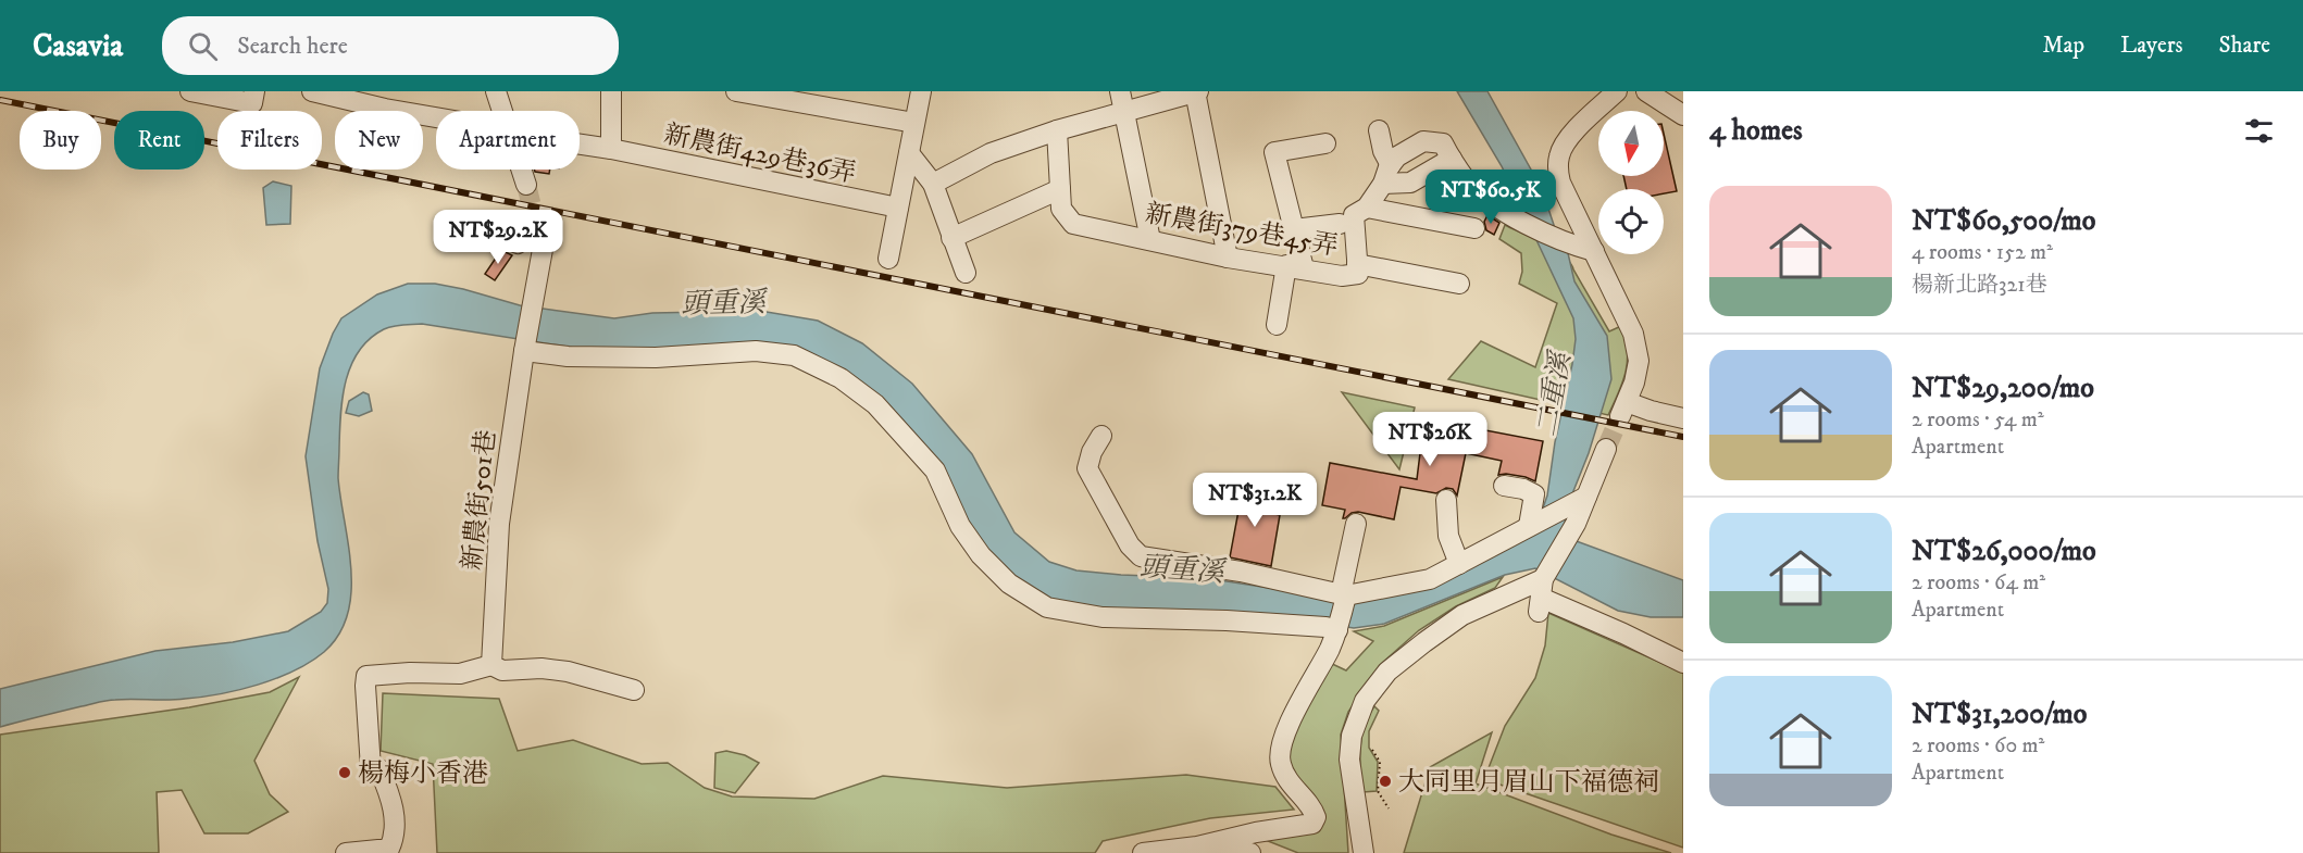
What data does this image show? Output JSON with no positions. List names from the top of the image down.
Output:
{
  "streets": {
    "street": ["新農街429巷36弄", "新農街379巷45弄", "新農街501巷"]
  },
  "water": ["頭重溪", "二重溪"],
  "places": ["楊梅小香港", "大同里月眉山下福德祠"],
  "north": "bottom",
  "page": {
    "header": "Casavia",
    "search": "Search here",
    "nav": ["Map", "Layers", "Share"],
    "heading": "4 homes",
    "chip": [
      "Buy",
      "Rent",
      "Filters",
      "New",
      "Apartment"
    ],
    "price": [
      "NT$60.5K",
      "NT$29.2K",
      "NT$26K",
      "NT$31.2K"
    ],
    "list": [
      {
        "name": "NT$60,500/mo",
        "note": "4 rooms · 152 m² · 楊新北路321巷"
      },
      {
        "name": "NT$29,200/mo",
        "note": "2 rooms · 54 m² · Apartment"
      },
      {
        "name": "NT$26,000/mo",
        "note": "2 rooms · 64 m² · Apartment"
      },
      {
        "name": "NT$31,200/mo",
        "note": "2 rooms · 60 m² · Apartment"
      }
    ]
  }
}
